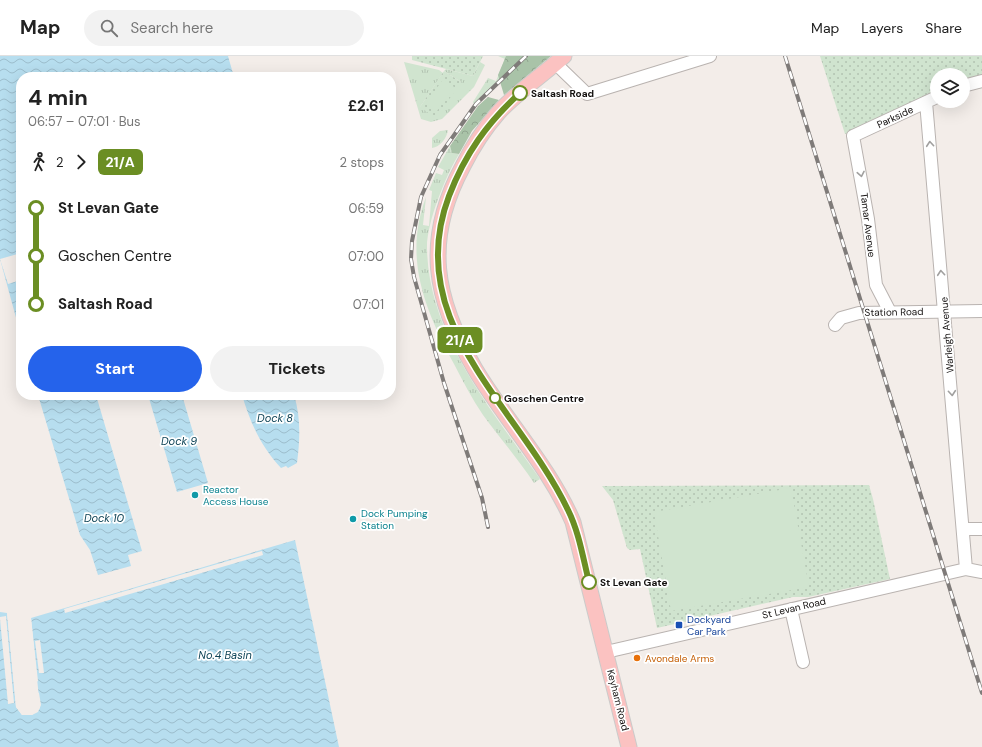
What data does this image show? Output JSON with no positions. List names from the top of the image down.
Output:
{
  "streets": {
    "main road": ["Keyham Road"],
    "street": [
      "Parkside",
      "Tamar Avenue",
      "Station Road",
      "Warleigh Avenue",
      "St Levan Road"
    ]
  },
  "crossings": [
    ["Parkside", "Tamar Avenue"],
    ["Tamar Avenue", "Station Road"],
    ["Station Road", "Warleigh Avenue"],
    ["Warleigh Avenue", "St Levan Road"],
    ["St Levan Road", "Keyham Road"]
  ],
  "one_way": ["Tamar Avenue"],
  "water": [
    "Dock 8",
    "Dock 9",
    "Dock 10",
    "No.4 Basin"
  ],
  "places": {
    "other": [
      "Saltash Road",
      "Goschen Centre",
      "Reactor Access House",
      "Dock Pumping Station",
      "St Levan Gate",
      "Avondale Arms"
    ],
    "transit": ["Dockyard Car Park"]
  },
  "lines": ["bus line 21/A"],
  "page": {
    "header": "Map",
    "search": "Search here",
    "nav": ["Map", "Layers", "Share"],
    "on_map": "21/A",
    "heading": ["4 min", "06:57 – 07:01 · Bus", "£2.61"],
    "legs": ["2", "21/A", "2 stops"],
    "list": [
      {
        "name": "St Levan Gate",
        "value": "06:59"
      },
      {
        "name": "Goschen Centre",
        "value": "07:00"
      },
      {
        "name": "Saltash Road",
        "value": "07:01"
      }
    ],
    "buttons": ["Start", "Tickets"]
  }
}
